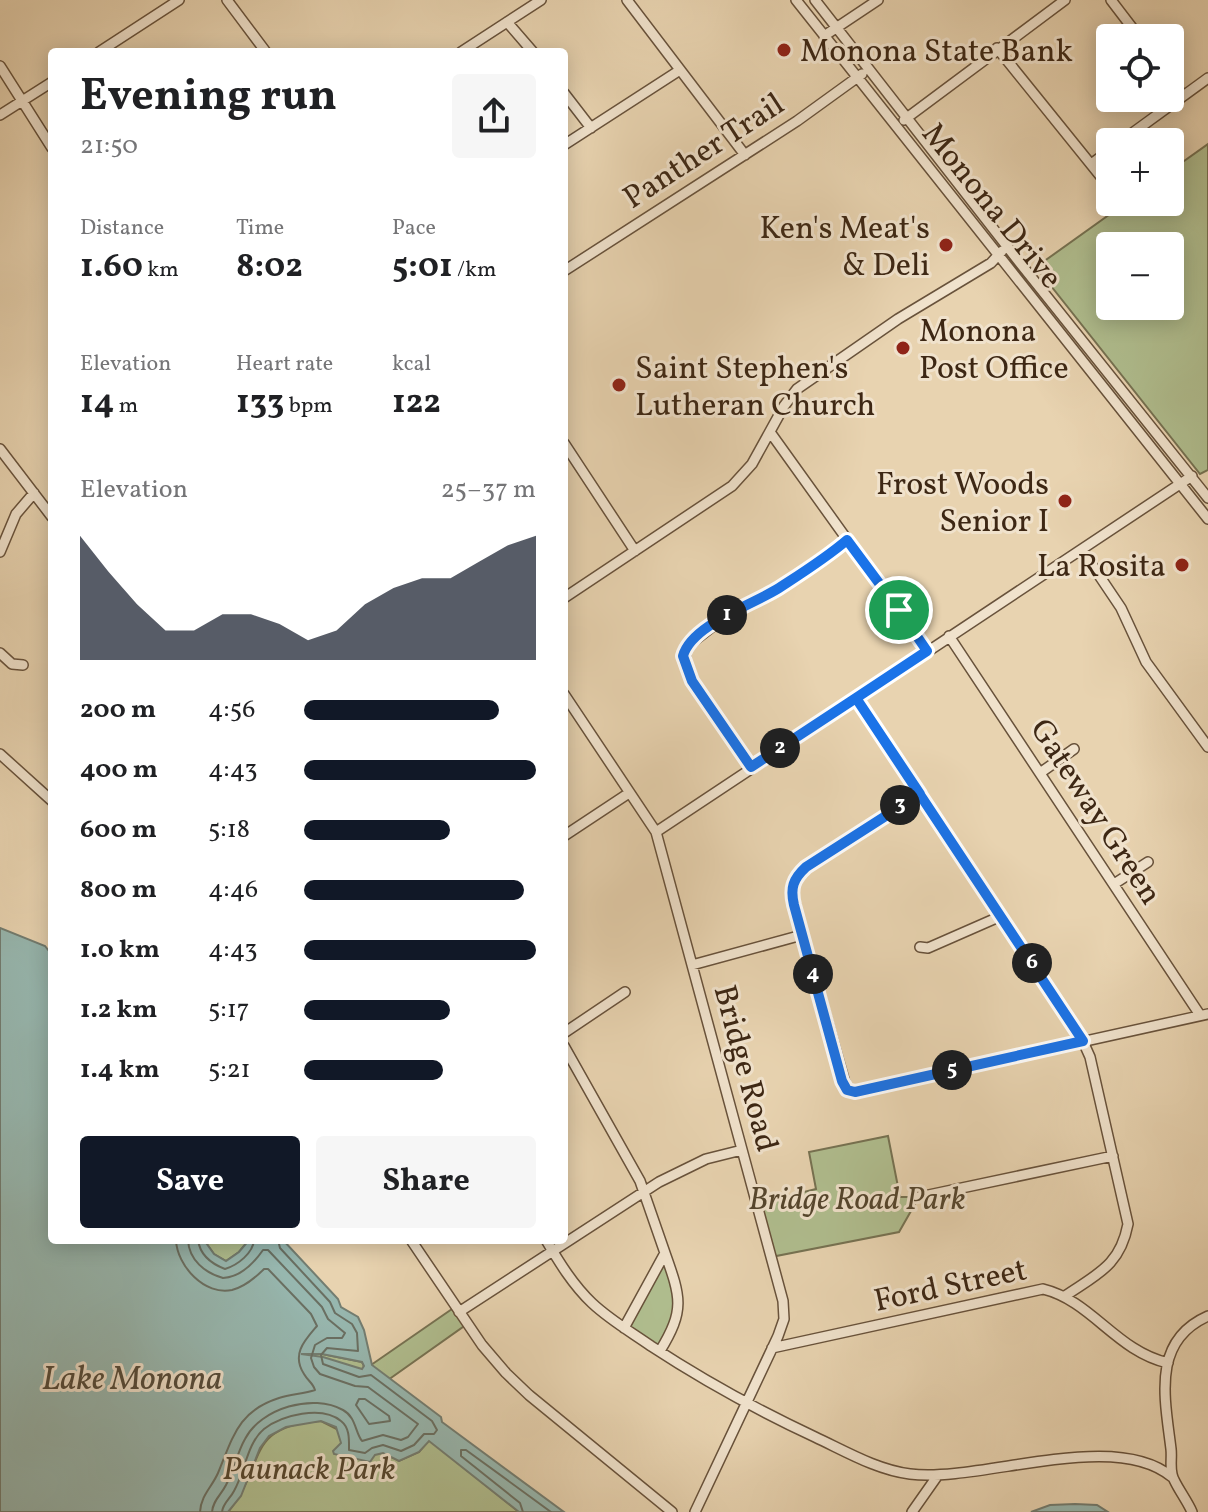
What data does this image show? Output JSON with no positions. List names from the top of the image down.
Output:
{
  "streets": {
    "street": [
      "Panther Trail",
      "Monona Drive",
      "Gateway Green",
      "Bridge Road",
      "Ford Street"
    ]
  },
  "crossings": [
    ["Panther Trail", "Monona Drive"],
    ["Bridge Road", "Ford Street"]
  ],
  "water": ["Lake Monona"],
  "parks": ["Bridge Road Park", "Paunack Park"],
  "places": [
    "Monona State Bank",
    "Ken's Meat's & Deli",
    "Monona Post Office",
    "Saint Stephen's Lutheran Church",
    "Frost Woods Senior I",
    "La Rosita"
  ],
  "page": {
    "map_buttons": ["+", "−"],
    "heading": ["Evening run", "21:50"],
    "stats": [
      ["Distance", "1.60 km"],
      ["Time", "8:02"],
      ["Pace", "5:01 /km"],
      ["Elevation", "14 m"],
      ["Heart rate", "133 bpm"],
      ["kcal", "122"]
    ],
    "chart": ["Elevation", "25–37 m"],
    "pins": [
      "1",
      "2",
      "3",
      "6",
      "4",
      "5"
    ],
    "list": [
      {
        "name": "200 m",
        "note": "4:56"
      },
      {
        "name": "400 m",
        "note": "4:43"
      },
      {
        "name": "600 m",
        "note": "5:18"
      },
      {
        "name": "800 m",
        "note": "4:46"
      },
      {
        "name": "1.0 km",
        "note": "4:43"
      },
      {
        "name": "1.2 km",
        "note": "5:17"
      },
      {
        "name": "1.4 km",
        "note": "5:21"
      }
    ],
    "buttons": ["Save", "Share"]
  }
}
